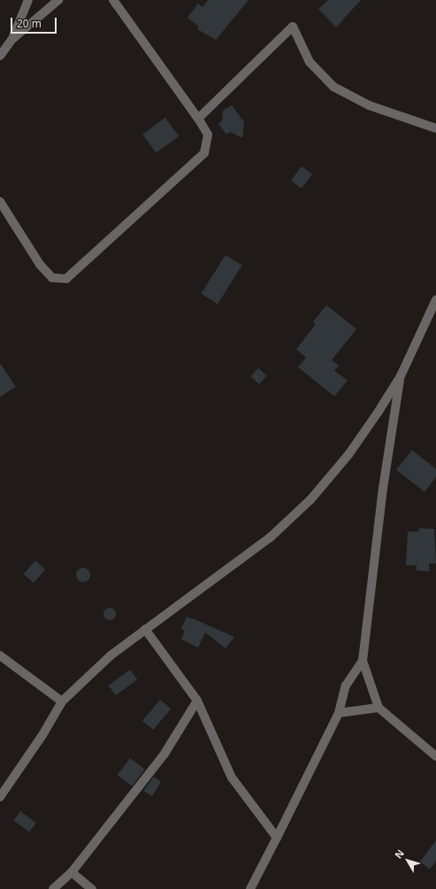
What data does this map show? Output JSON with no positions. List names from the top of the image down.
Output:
{
  "scale_bar": "20 m",
  "north": "top left"
}
